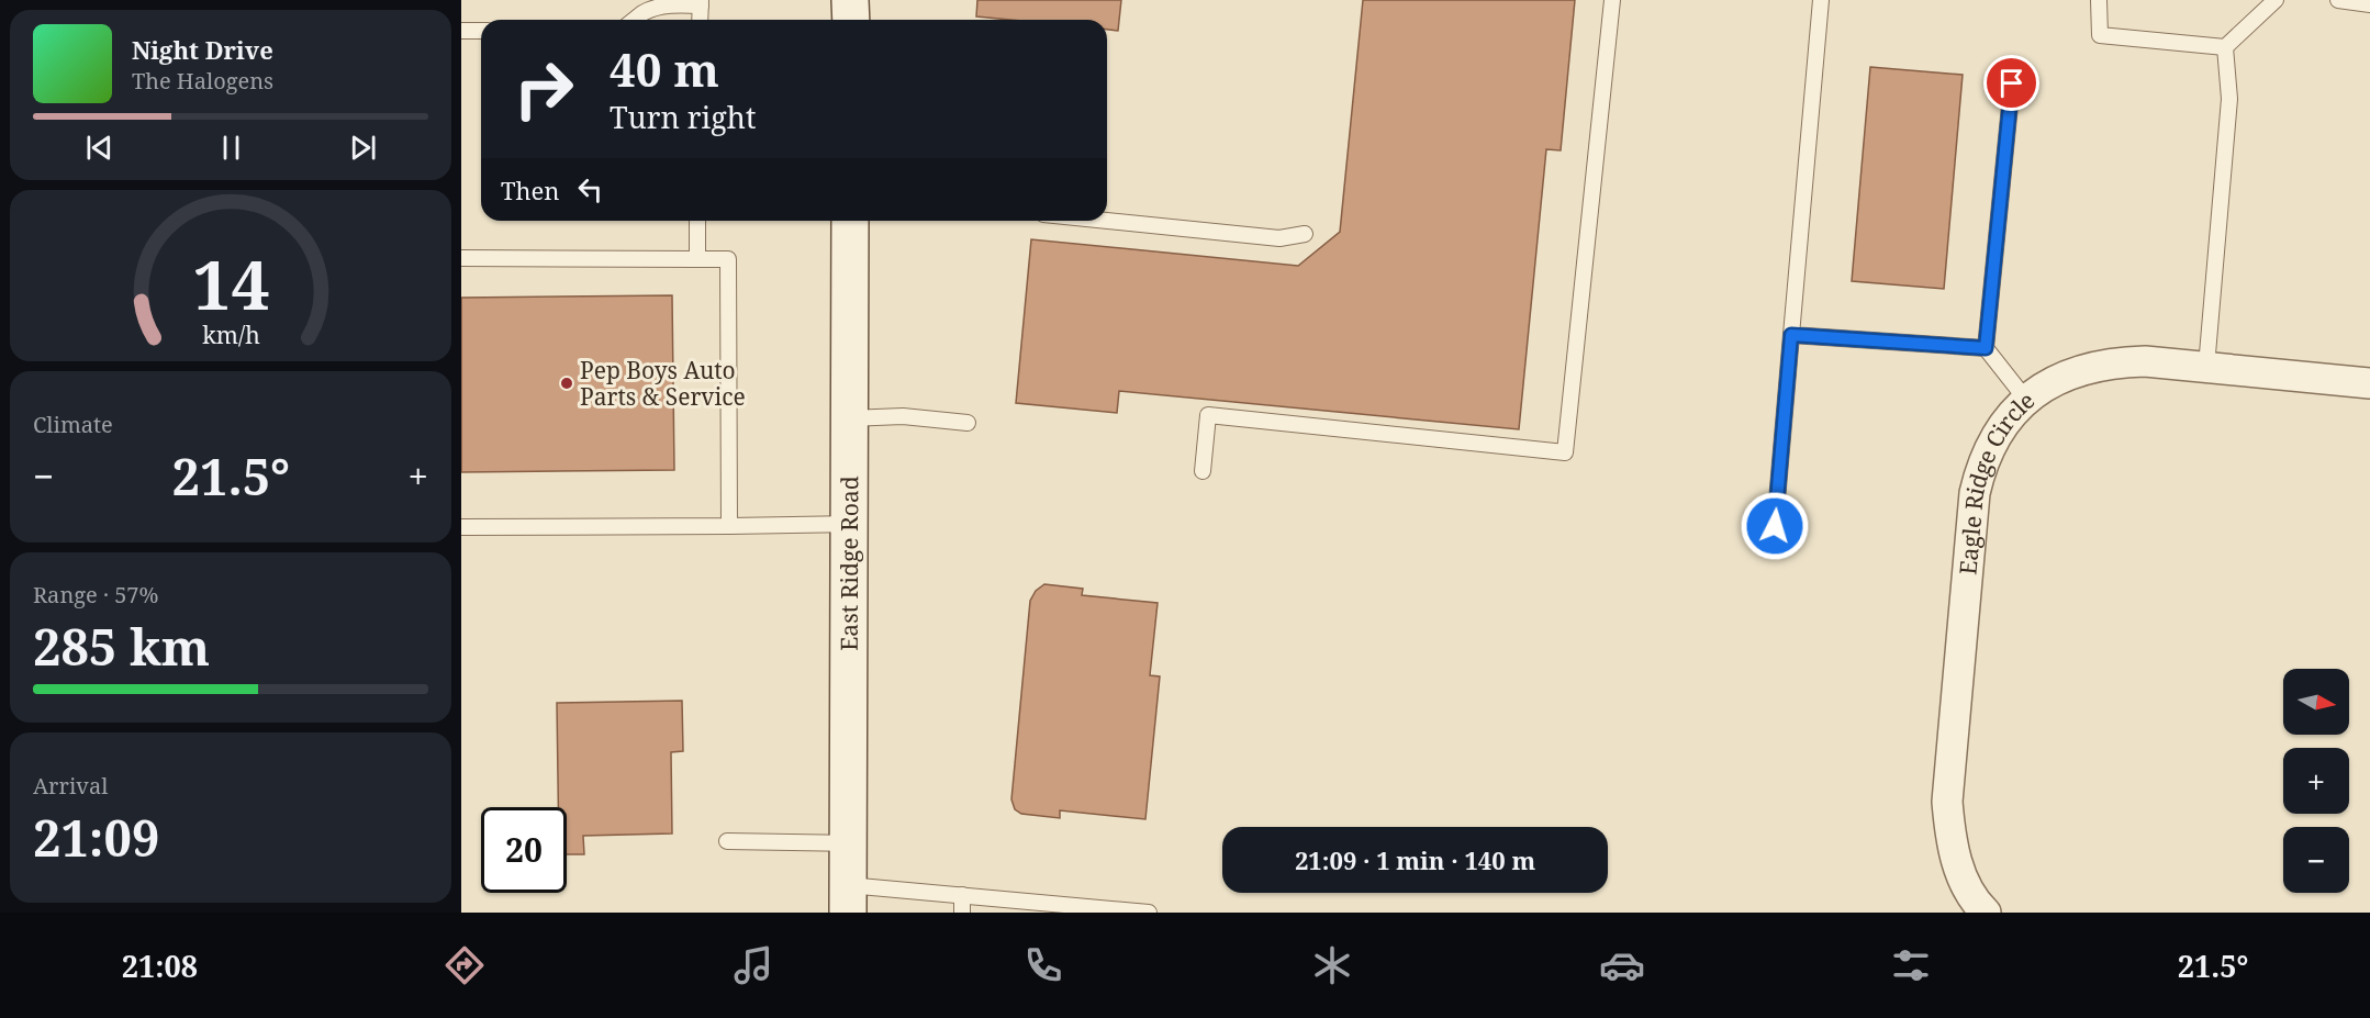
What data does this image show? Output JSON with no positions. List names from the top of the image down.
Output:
{
  "streets": {
    "main road": ["East Ridge Road"],
    "street": ["Eagle Ridge Circle"]
  },
  "places": ["Pep Boys Auto Parts & Service"],
  "north": "right",
  "page": {
    "turn": ["40 m", "Turn right"],
    "song": ["Night Drive", "The Halogens"],
    "then": "Then",
    "tile": [
      "Climate",
      ["Range · 57%", "285 km"],
      ["Arrival", "21:09"]
    ],
    "heat": ["−", "21.5°", "+"],
    "map_buttons": ["+", "−"],
    "limit": "20",
    "trip": "21:09 · 1 min · 140 m",
    "tabs": ["21:08", "21.5°"],
    "gauge": ["14", "km/h"]
  }
}
